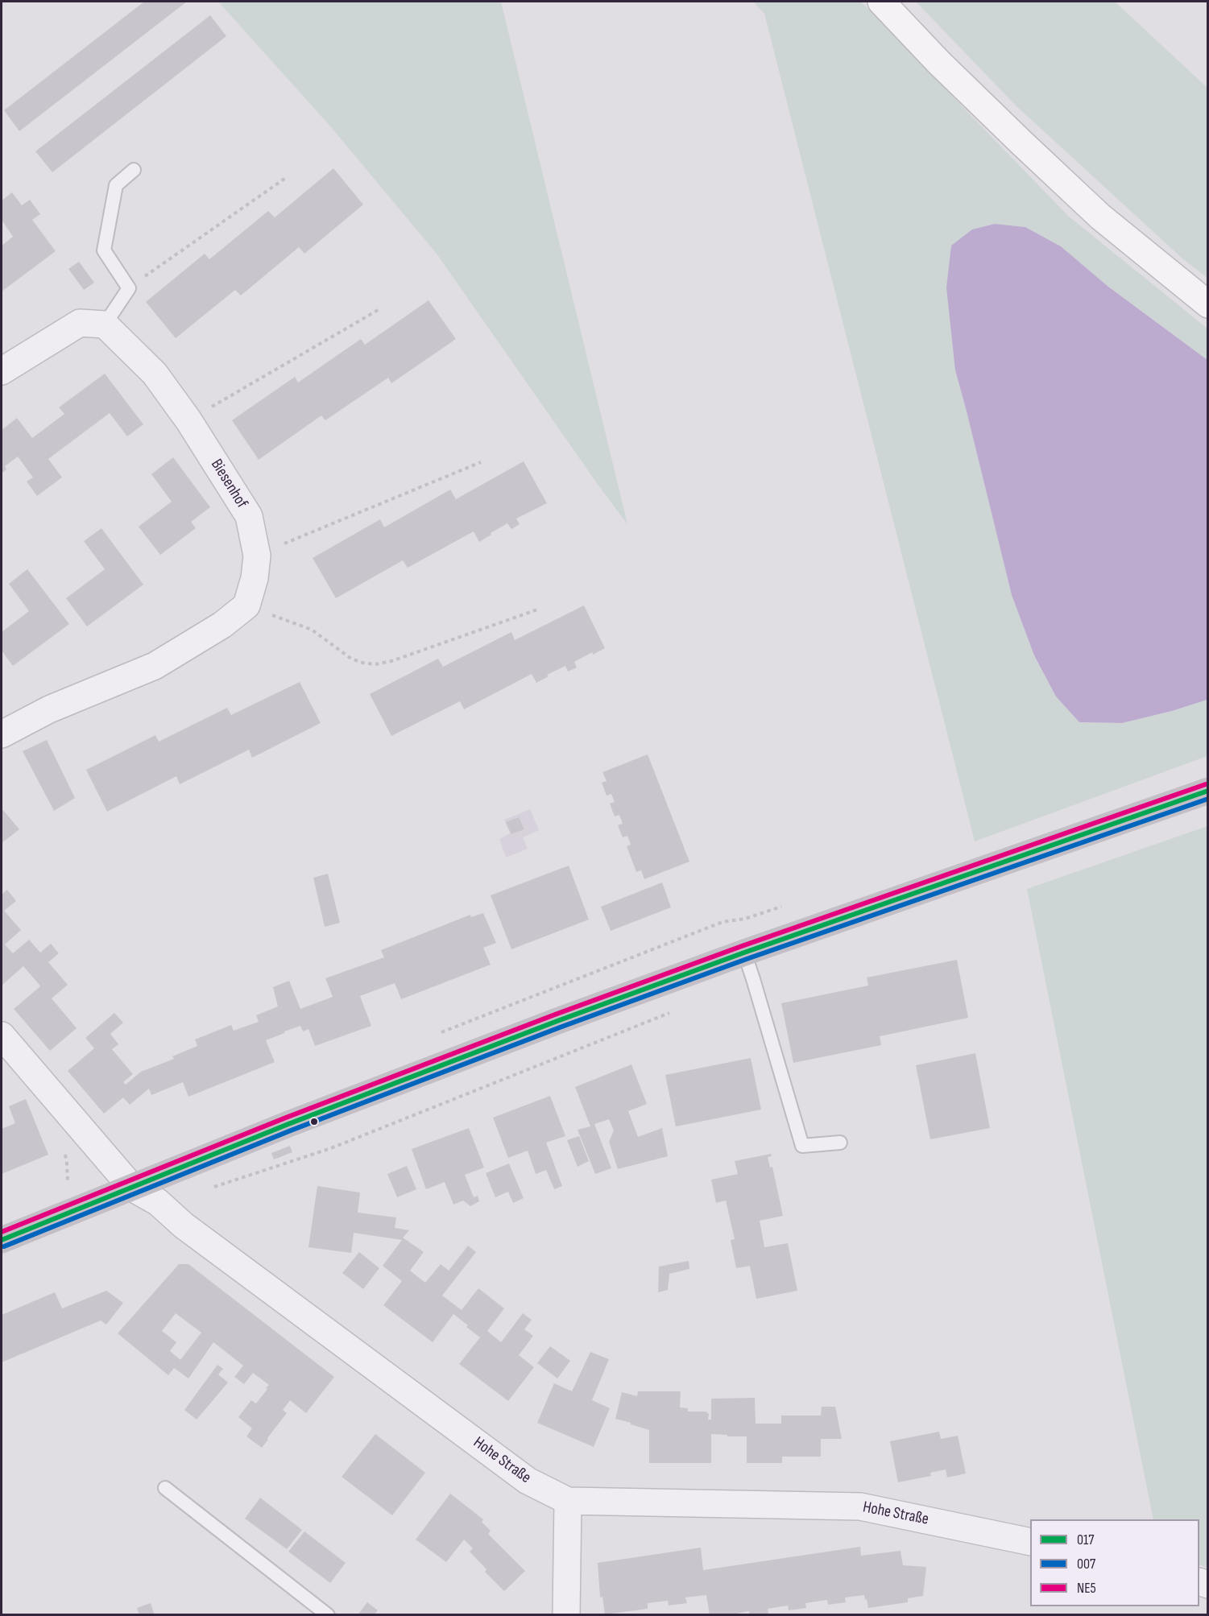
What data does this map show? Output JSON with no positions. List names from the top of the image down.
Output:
{
  "streets": {
    "street": ["Biesenhof", "Hohe Straße"]
  },
  "lines": ["transit line NE5", "transit line 017", "transit line 007"],
  "legend": ["017", "007", "NE5"]
}
